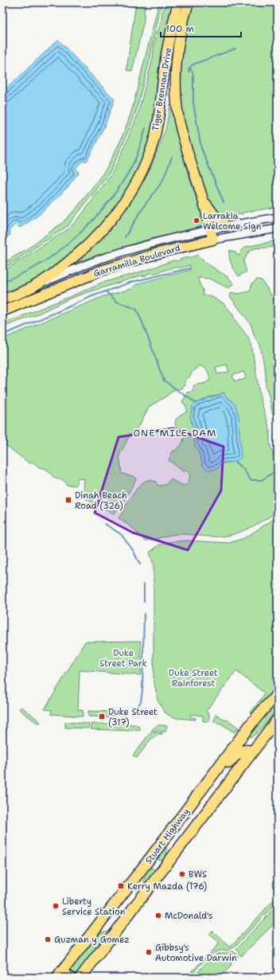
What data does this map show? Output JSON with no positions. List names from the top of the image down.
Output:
{
  "streets": {
    "highway": ["Stuart Highway"],
    "main road": ["Tiger Brennan Drive", "Garramilla Boulevard"]
  },
  "crossings": [
    ["Tiger Brennan Drive", "Garramilla Boulevard"]
  ],
  "districts": ["ONE MILE DAM"],
  "parks": ["Duke Street Park", "Duke Street Rainforest"],
  "places": {
    "other": [
      "Larrakia Welcome Sign",
      "BWS",
      "Liberty Service Station",
      "McDonald's",
      "Guzman y Gomez",
      "Gibbsy's Automotive Darwin"
    ],
    "transit": ["Dinah Beach Road (326)", "Duke Street (317)", "Kerry Mazda (176)"]
  },
  "scale_bar": "100 m"
}
